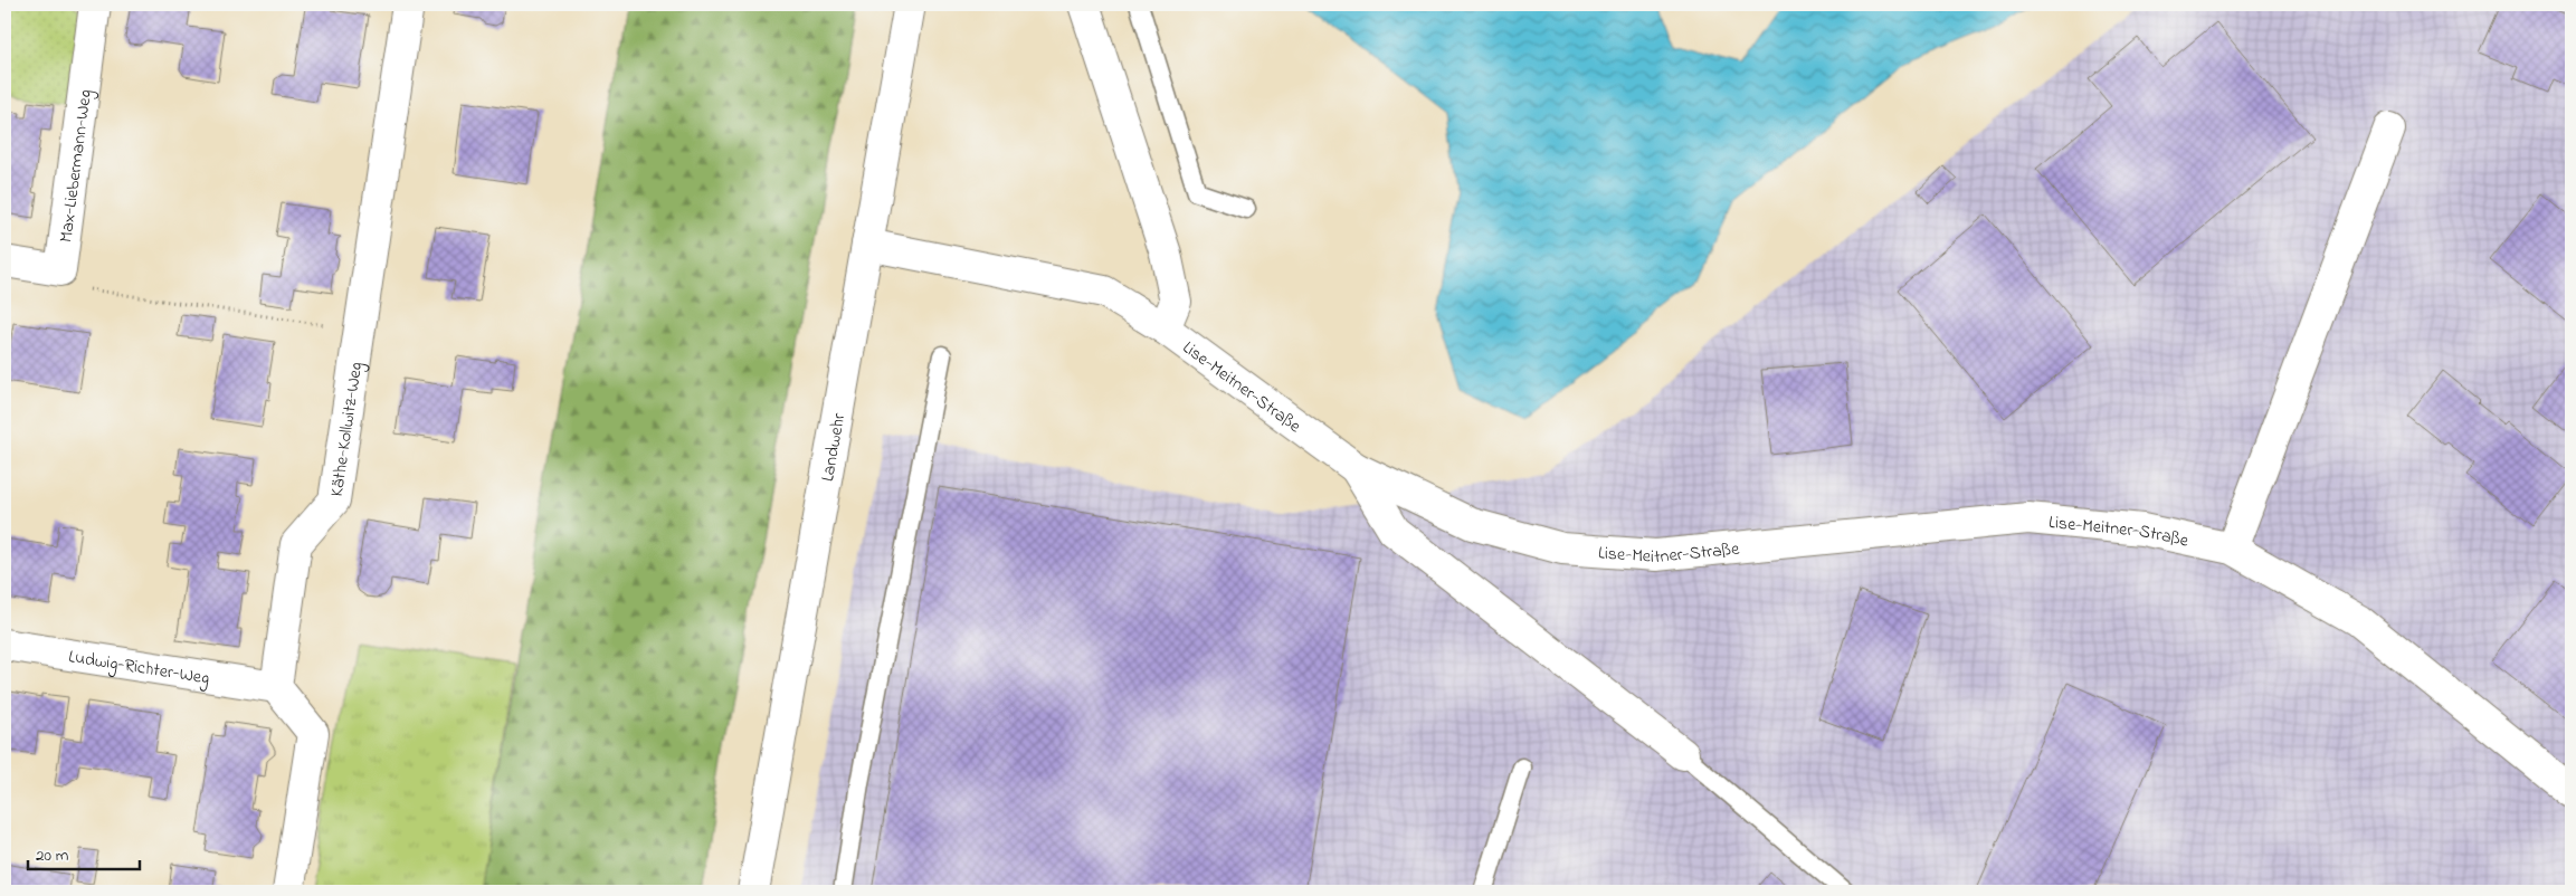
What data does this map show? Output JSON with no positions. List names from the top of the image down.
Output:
{
  "streets": {
    "street": [
      "Max-Liebermann-Weg",
      "Lise-Meitner-Straße",
      "Käthe-Kollwitz-Weg",
      "Landwehr",
      "Ludwig-Richter-Weg"
    ]
  },
  "crossings": [
    ["Lise-Meitner-Straße", "Landwehr"],
    ["Käthe-Kollwitz-Weg", "Ludwig-Richter-Weg"]
  ],
  "scale_bar": "20 m"
}
